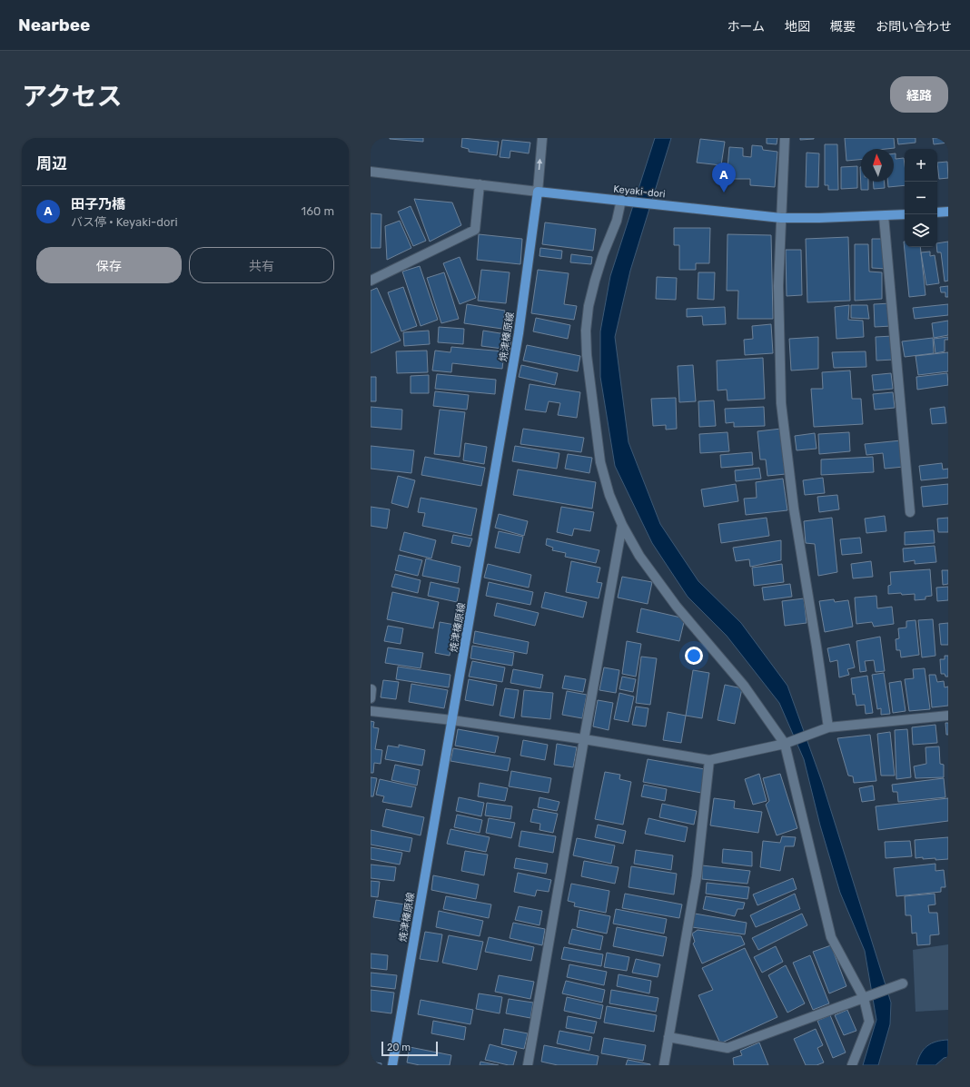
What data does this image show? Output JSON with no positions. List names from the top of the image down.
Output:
{
  "streets": {
    "main road": ["Keyaki-dori", "焼津榛原線"]
  },
  "crossings": [
    ["Keyaki-dori", "焼津榛原線"]
  ],
  "scale_bar": "20 m",
  "north": "top",
  "page": {
    "header": "Nearbee",
    "nav": [
      "ホーム",
      "地図",
      "概要",
      "お問い合わせ"
    ],
    "title": "アクセス",
    "buttons": [
      "経路",
      ["保存", "共有"]
    ],
    "heading": "周辺",
    "map_buttons": ["+", "−"],
    "pins": "A",
    "list": [
      {
        "mark": "A",
        "name": "田子乃橋",
        "note": "バス停 · Keyaki-dori",
        "value": "160 m"
      }
    ],
    "scale": "20 m"
  }
}
